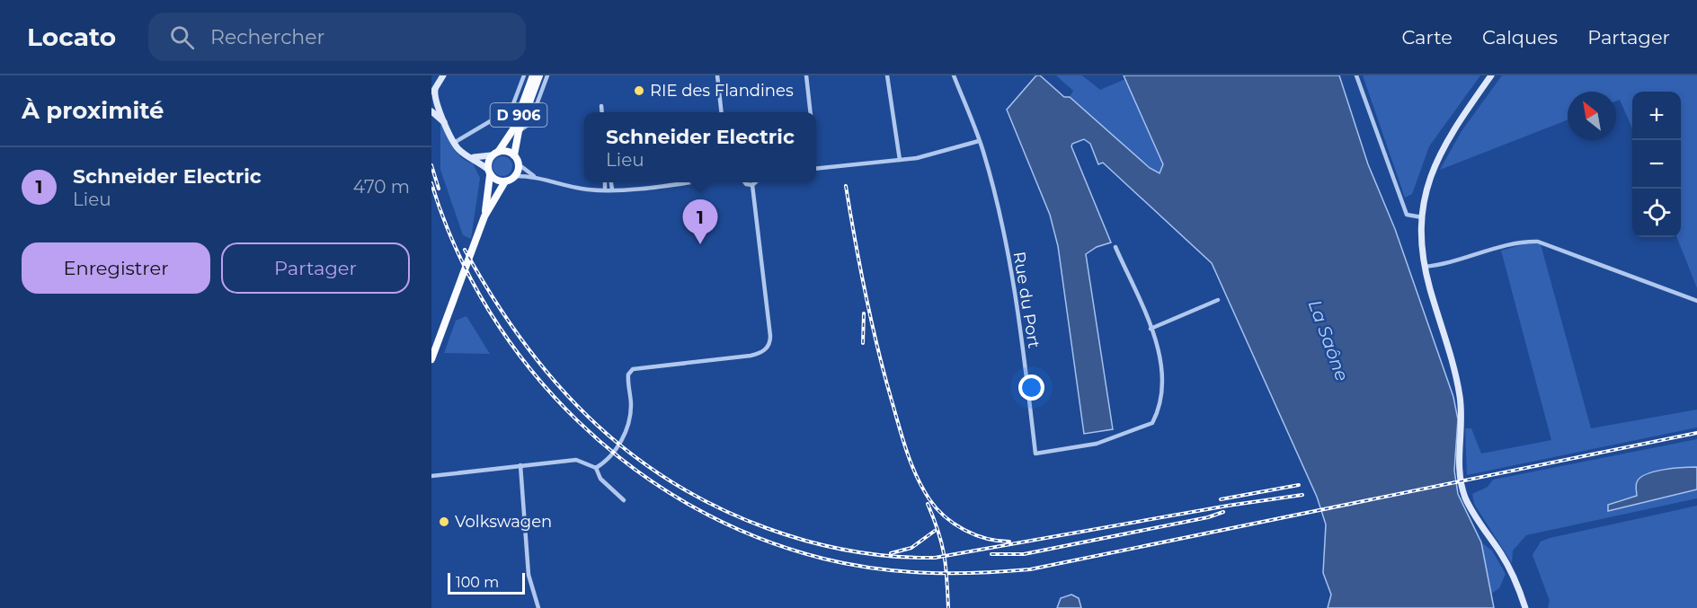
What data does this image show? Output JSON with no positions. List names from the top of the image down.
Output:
{
  "streets": {
    "main road": ["D 906"],
    "street": ["Rue du Port"]
  },
  "water": ["La Saône"],
  "places": ["RIE des Flandines", "Volkswagen"],
  "scale_bar": "100 m",
  "north": "top left",
  "page": {
    "header": "Locato",
    "search": "Rechercher",
    "nav": ["Carte", "Calques", "Partager"],
    "heading": "À proximité",
    "map_buttons": ["+", "−"],
    "popup": ["Schneider Electric", "Lieu"],
    "list": [
      {
        "mark": "1",
        "name": "Schneider Electric",
        "note": "Lieu",
        "value": "470 m"
      }
    ],
    "pins": "1",
    "buttons": ["Enregistrer", "Partager"],
    "scale": "100 m"
  }
}
